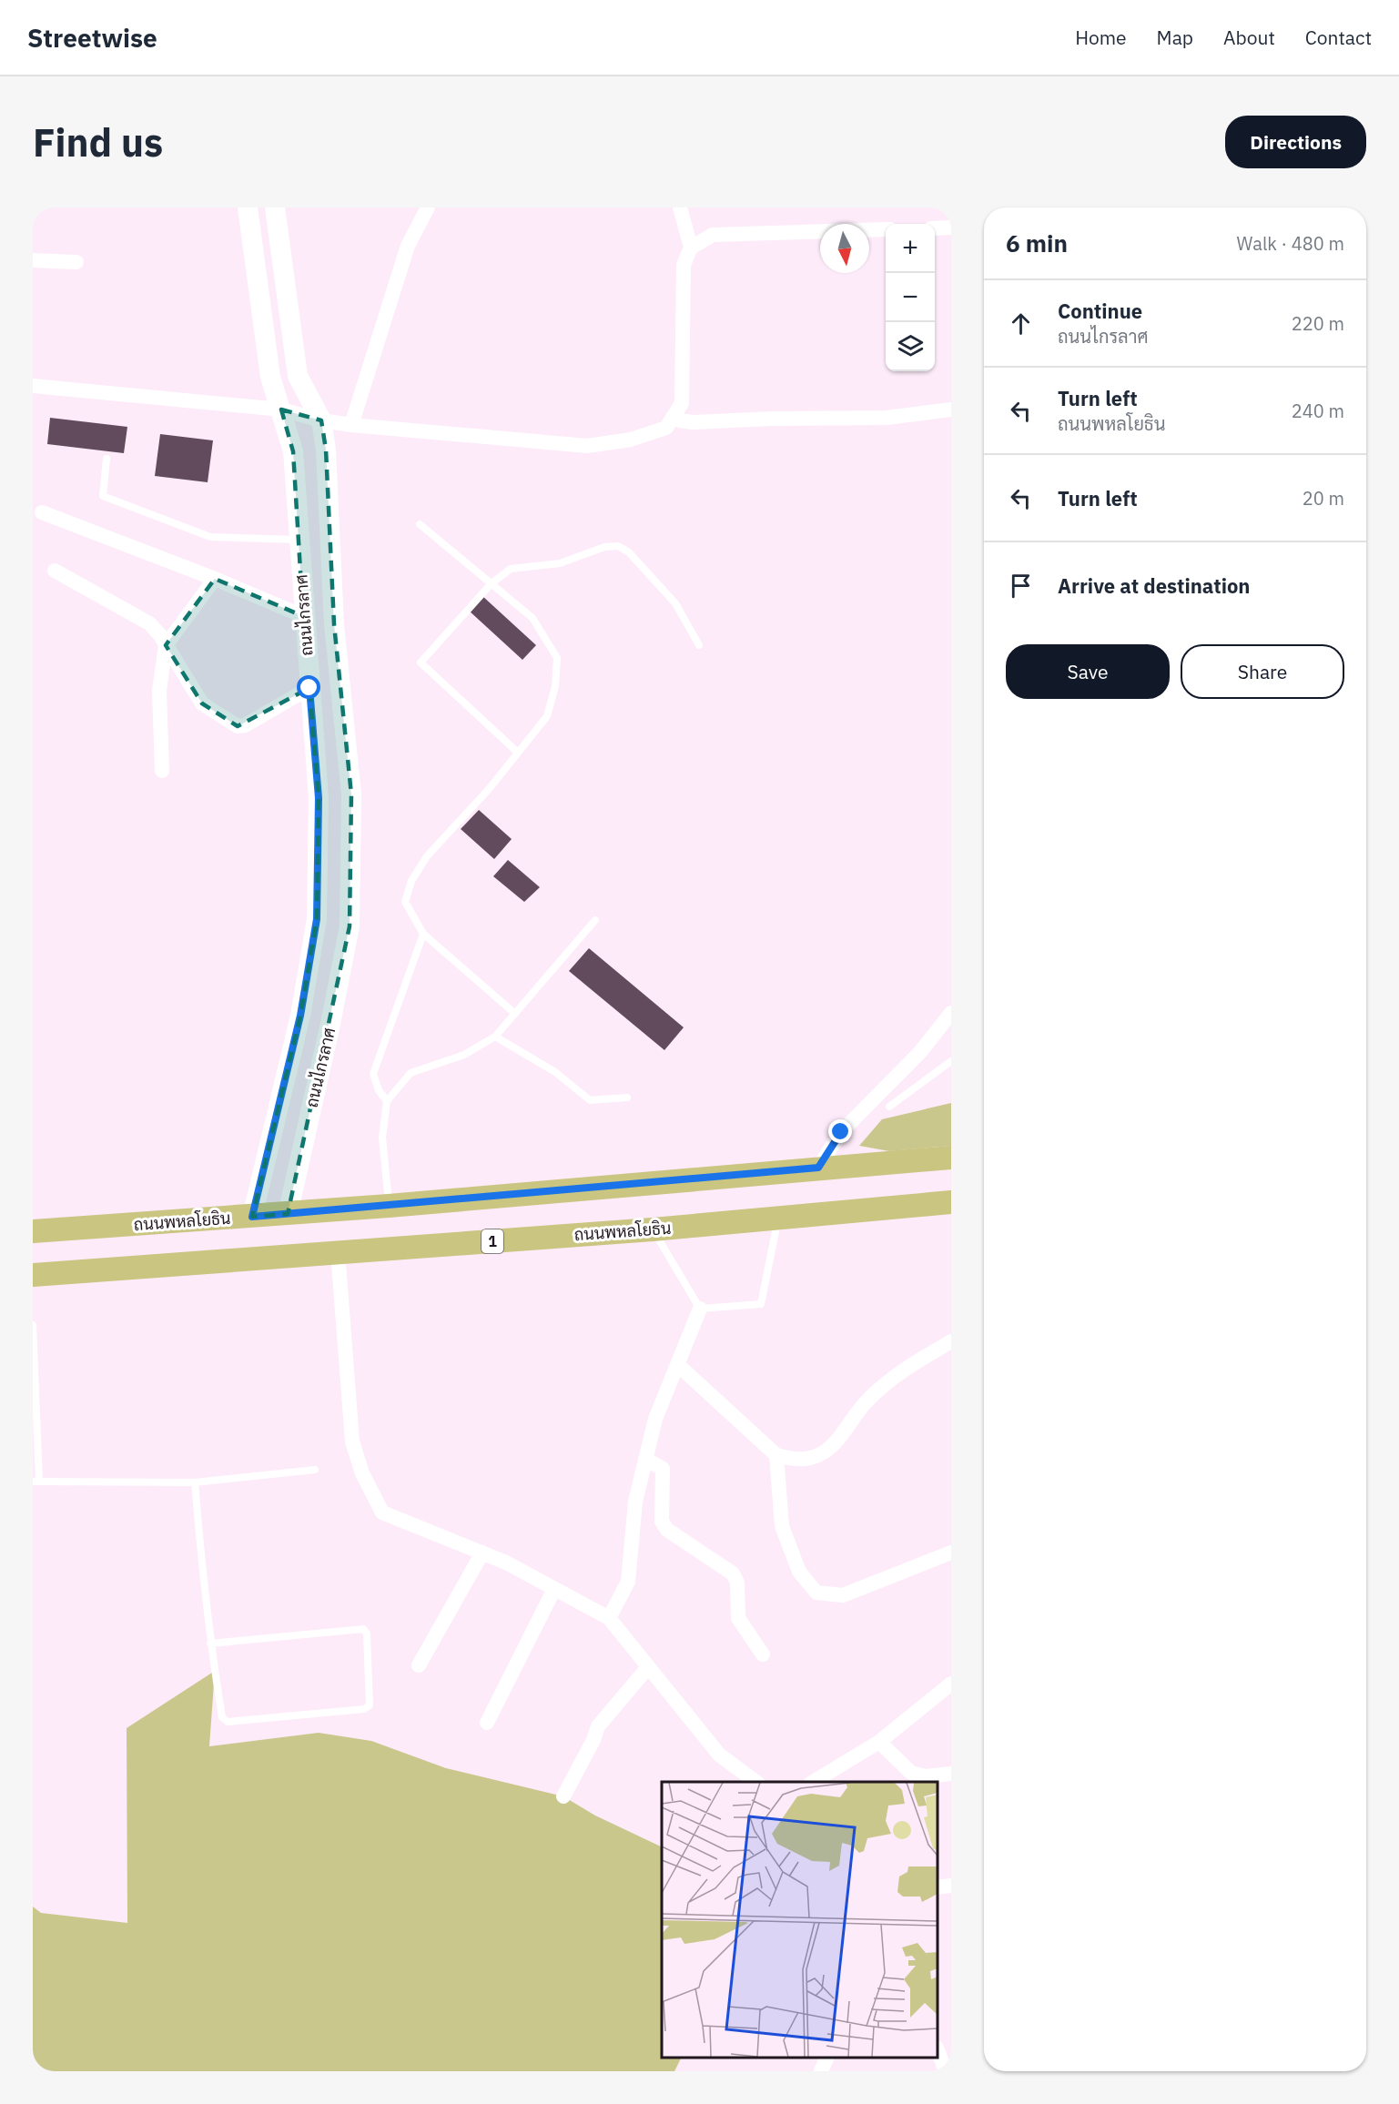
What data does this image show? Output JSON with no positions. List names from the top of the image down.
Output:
{
  "streets": {
    "main road": ["ถนนไกรลาศ", "ถนนพหลโยธิน", "1"]
  },
  "crossings": [
    ["ถนนไกรลาศ", "ถนนพหลโยธิน"]
  ],
  "north": "bottom",
  "page": {
    "header": "Streetwise",
    "nav": [
      "Home",
      "Map",
      "About",
      "Contact"
    ],
    "buttons": [
      "Directions",
      ["Save", "Share"]
    ],
    "title": "Find us",
    "heading": ["6 min", "Walk · 480 m"],
    "map_buttons": ["+", "−"],
    "list": [
      ["Continue", "ถนนไกรลาศ", "220 m"],
      ["Turn left", "ถนนพหลโยธิน", "240 m"],
      ["Turn left", "20 m"],
      "Arrive at destination"
    ]
  }
}
